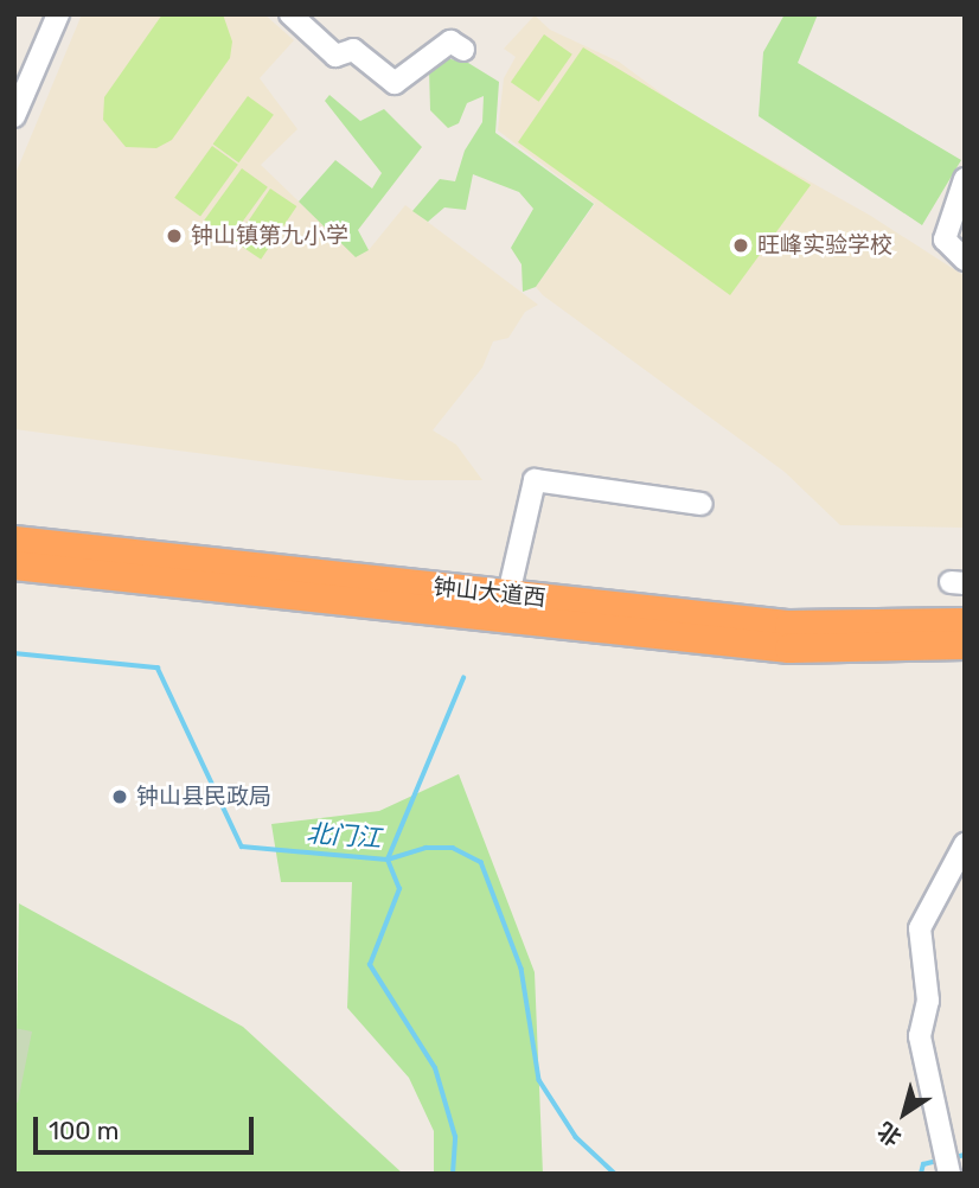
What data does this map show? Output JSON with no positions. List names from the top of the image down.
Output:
{
  "streets": {
    "highway": ["钟山大道西"]
  },
  "water": ["北门江"],
  "places": ["钟山镇第九小学", "旺峰实验学校", "钟山县民政局"],
  "scale_bar": "100 m",
  "north": "bottom left"
}
